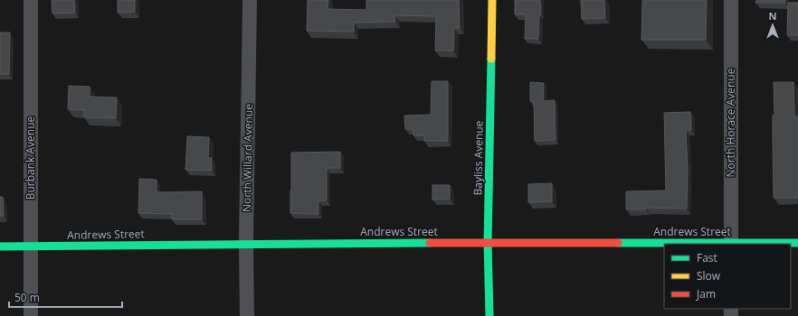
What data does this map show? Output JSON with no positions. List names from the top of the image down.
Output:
{
  "streets": {
    "street": [
      "North Horace Avenue",
      "Burbank Avenue",
      "North Willard Avenue",
      "Bayliss Avenue",
      "Andrews Street"
    ]
  },
  "crossings": [
    ["North Horace Avenue", "Andrews Street"],
    ["Burbank Avenue", "Andrews Street"],
    ["North Willard Avenue", "Andrews Street"],
    ["Bayliss Avenue", "Andrews Street"]
  ],
  "legend": ["Fast", "Slow", "Jam"],
  "scale_bar": "50 m",
  "north": "top"
}
